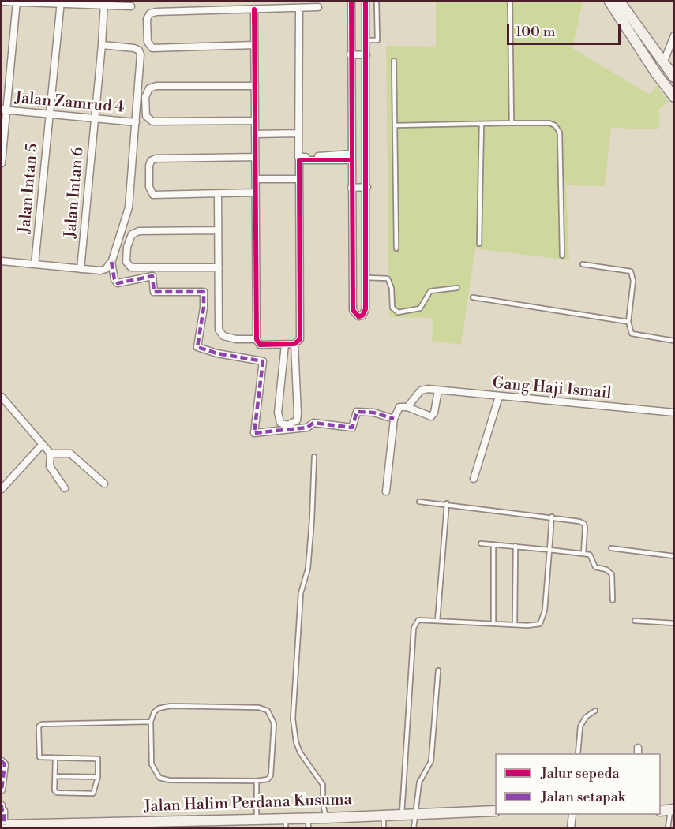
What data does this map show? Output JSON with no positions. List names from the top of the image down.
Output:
{
  "streets": {
    "main road": ["Jalan Halim Perdana Kusuma"],
    "street": [
      "Jalan Zamrud 4",
      "Jalan Intan 5",
      "Jalan Intan 6",
      "Gang Haji Ismail"
    ]
  },
  "crossings": [
    ["Jalan Zamrud 4", "Jalan Intan 5"],
    ["Jalan Zamrud 4", "Jalan Intan 6"]
  ],
  "legend": ["Jalur sepeda", "Jalan setapak"],
  "scale_bar": "100 m"
}
